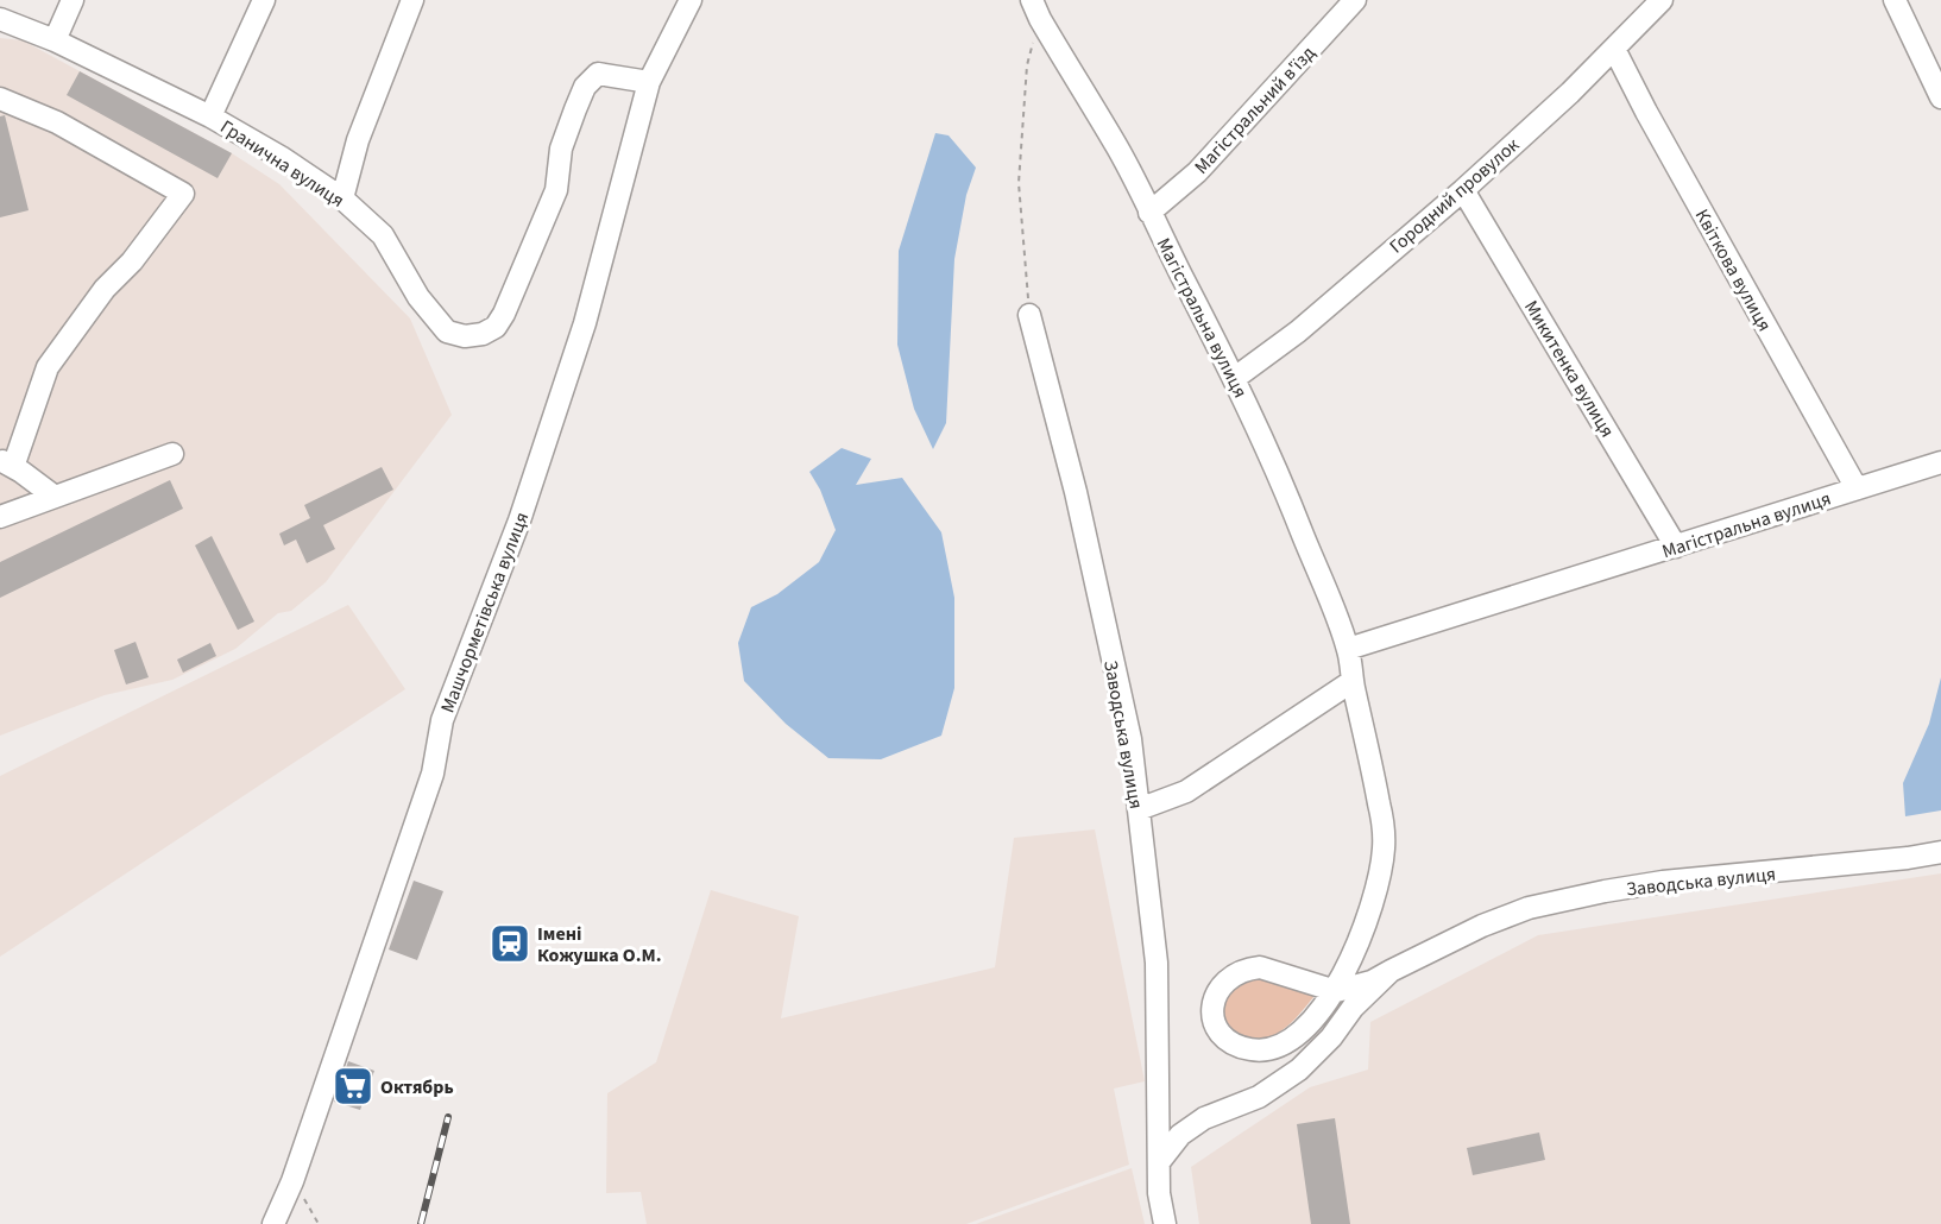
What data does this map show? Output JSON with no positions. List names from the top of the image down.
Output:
{
  "streets": {
    "street": [
      "Магістральний в'їзд",
      "Гранична вулиця",
      "Городний провулок",
      "Квіткова вулиця",
      "Магістральна вулиця",
      "Микитенка вулиця",
      "Машчорметівська вулиця",
      "Заводська вулиця"
    ]
  },
  "crossings": [
    ["Магістральний в'їзд", "Магістральна вулиця"],
    ["Гранична вулиця", "Машчорметівська вулиця"],
    ["Городний провулок", "Квіткова вулиця"],
    ["Городний провулок", "Магістральна вулиця"],
    ["Городний провулок", "Микитенка вулиця"],
    ["Квіткова вулиця", "Магістральна вулиця"],
    ["Магістральна вулиця", "Микитенка вулиця"],
    ["Магістральна вулиця", "Заводська вулиця"]
  ],
  "places": {
    "station": ["Імені Кожушка О.М."],
    "supermarket": ["Октябрь"]
  }
}
